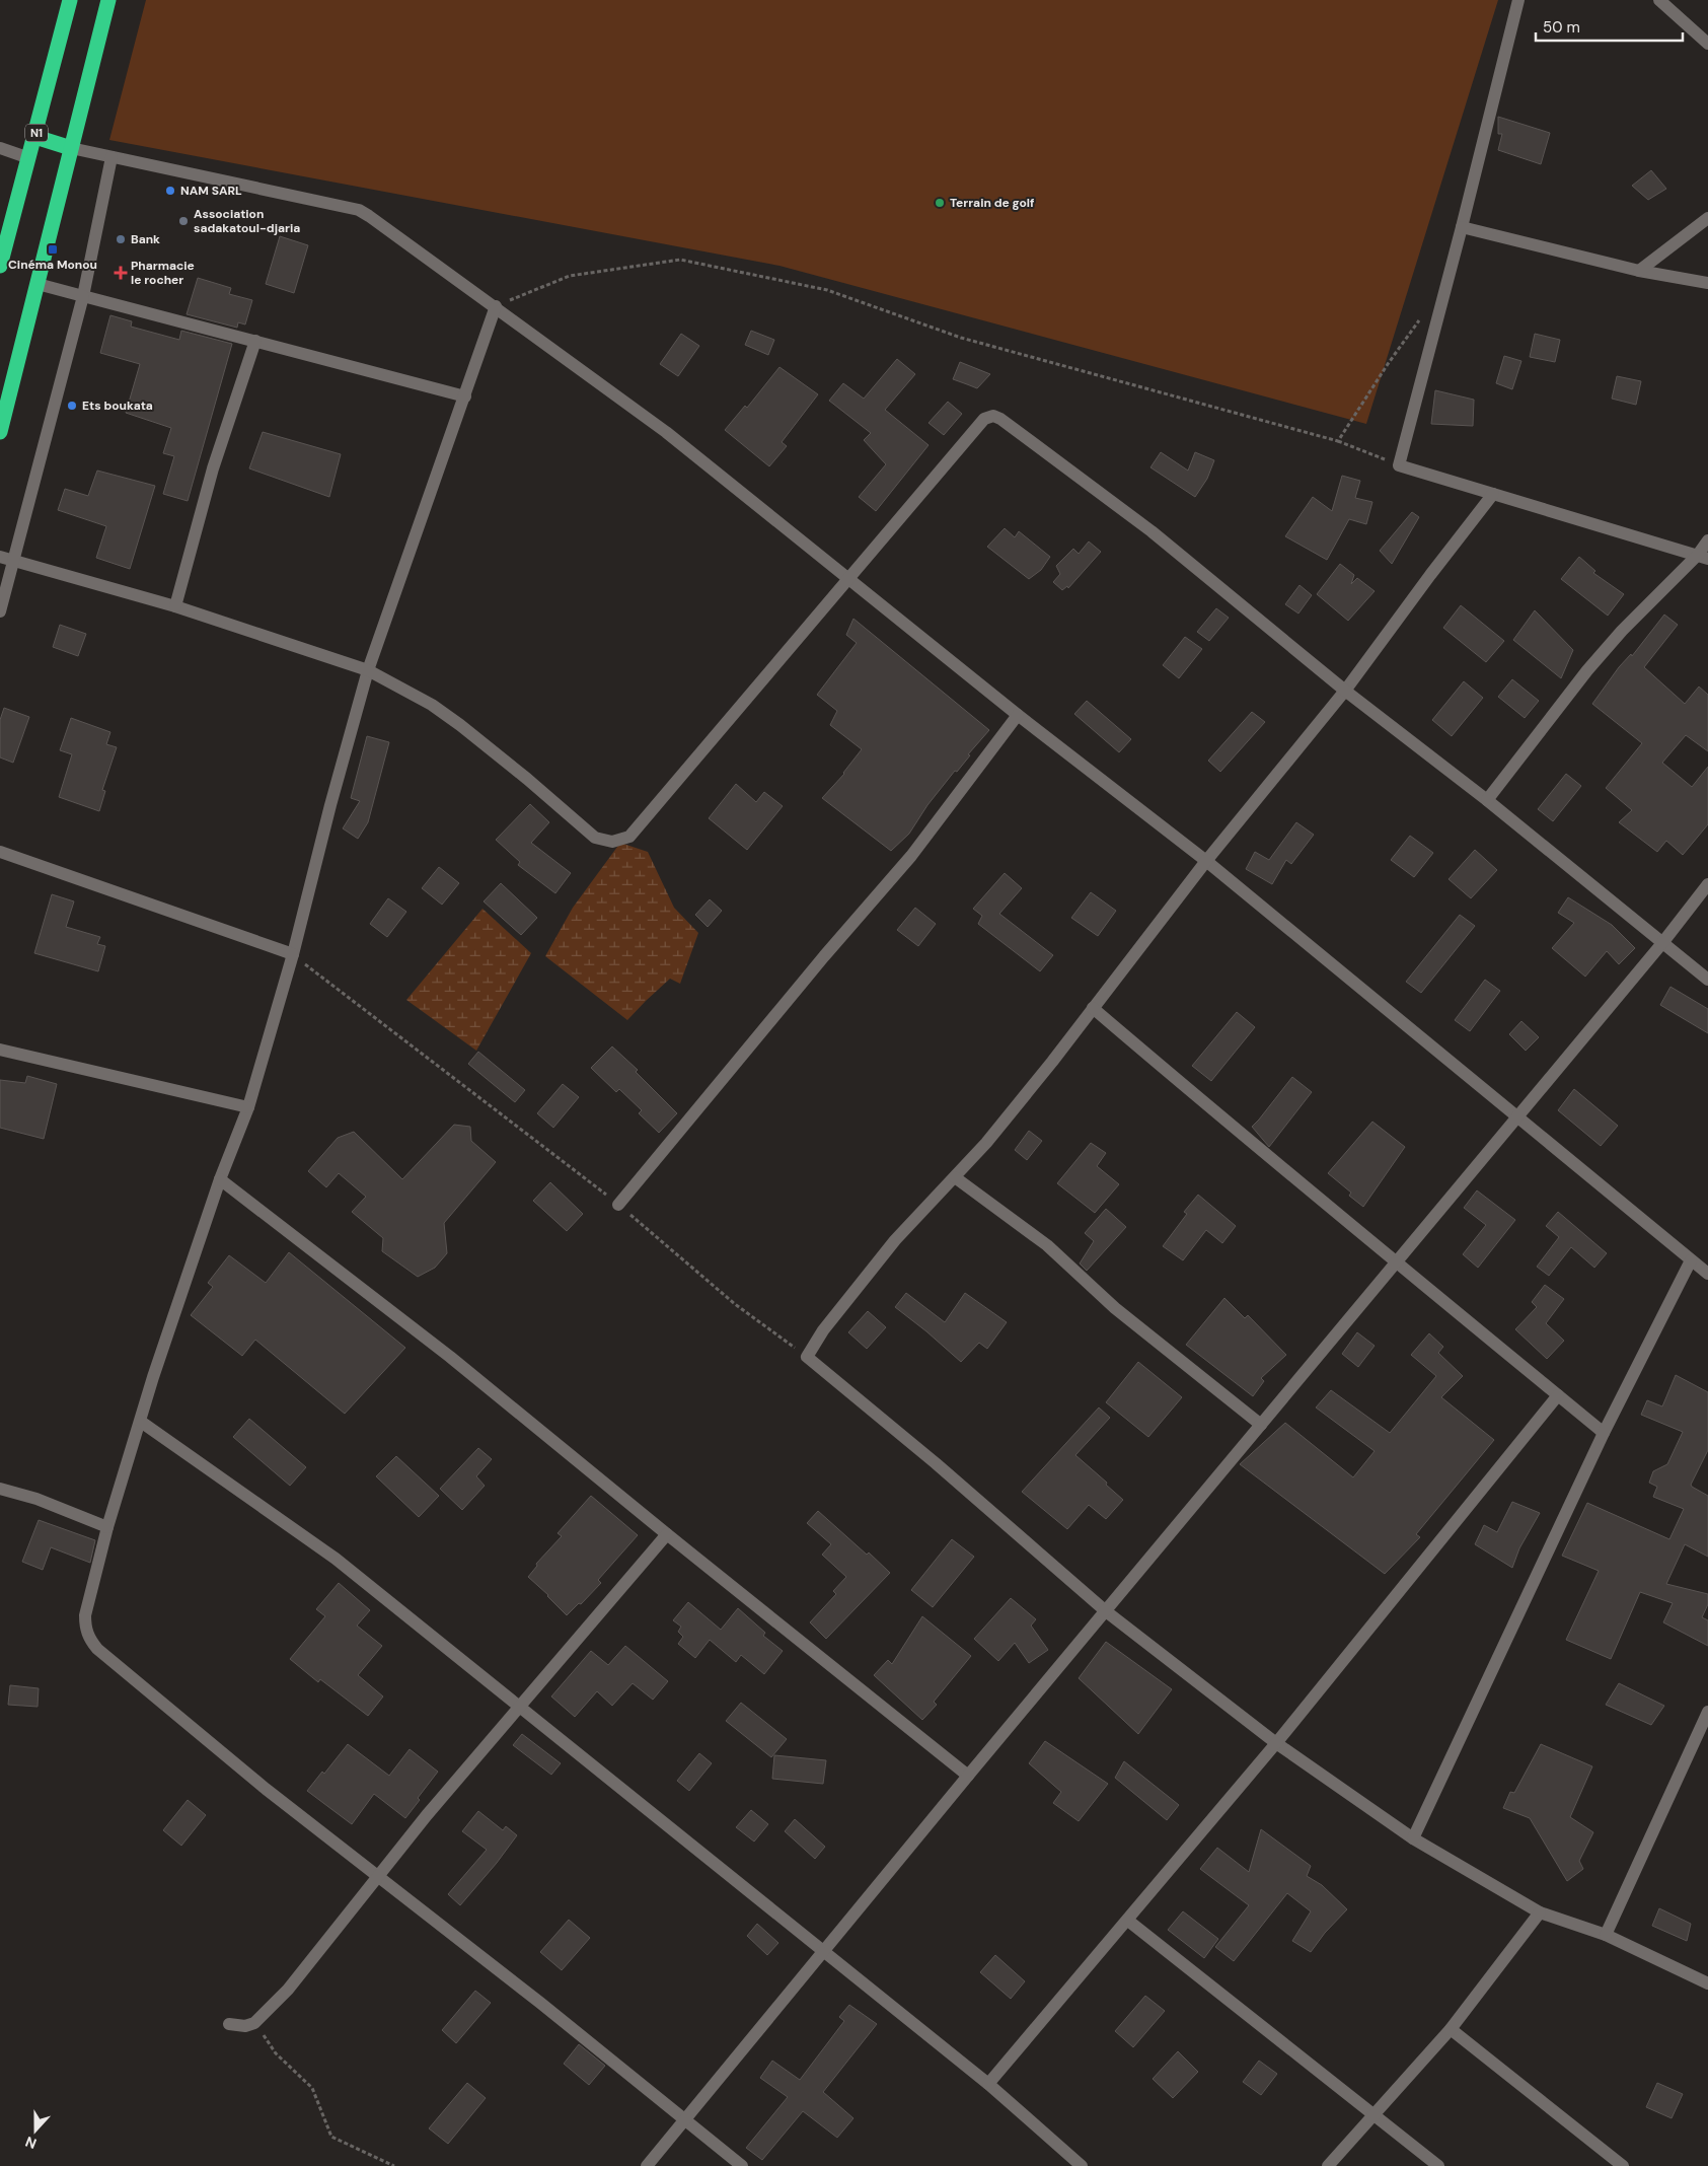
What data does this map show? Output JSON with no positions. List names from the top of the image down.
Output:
{
  "streets": {
    "highway": ["N1"]
  },
  "places": {
    "other": [
      "NAM SARL",
      "Terrain de golf",
      "Association sadakatoul-djaria",
      "Bank",
      "Ets boukata"
    ],
    "transit": ["Cinéma Monou"],
    "health": ["Pharmacie le rocher"]
  },
  "scale_bar": "50 m",
  "north": "bottom"
}
